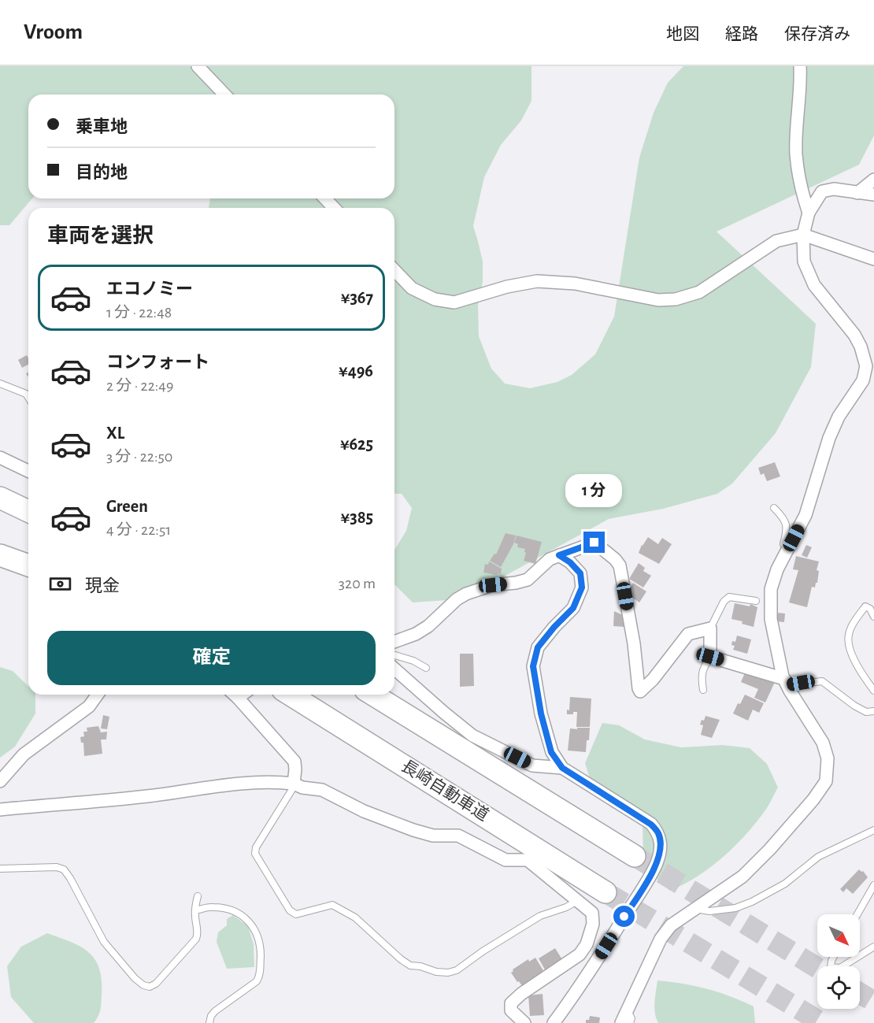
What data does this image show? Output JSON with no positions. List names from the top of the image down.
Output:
{
  "streets": {
    "highway": ["長崎自動車道"]
  },
  "north": "bottom right",
  "page": {
    "header": "Vroom",
    "nav": ["地図", "経路", "保存済み"],
    "banner": ["乗車地", "目的地"],
    "heading": "車両を選択",
    "list": [
      {
        "name": "エコノミー",
        "note": "1 分 · 22:48",
        "value": "¥367"
      },
      {
        "name": "コンフォート",
        "note": "2 分 · 22:49",
        "value": "¥496"
      },
      {
        "name": "XL",
        "note": "3 分 · 22:50",
        "value": "¥625"
      },
      {
        "name": "Green",
        "note": "4 分 · 22:51",
        "value": "¥385"
      }
    ],
    "bubble": "1 分",
    "pay": ["現金", "320 m"],
    "buttons": "確定"
  }
}
